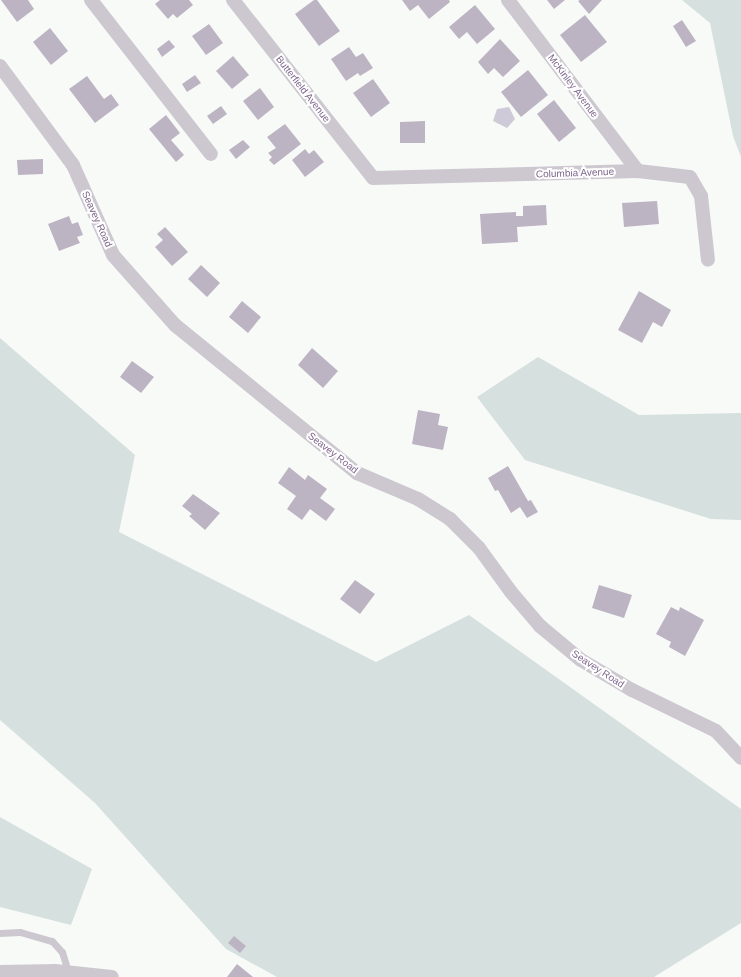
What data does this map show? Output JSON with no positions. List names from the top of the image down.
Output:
{
  "streets": {
    "street": [
      "McKinley Avenue",
      "Butterfield Avenue",
      "Columbia Avenue",
      "Seavey Road"
    ]
  },
  "crossings": [
    ["McKinley Avenue", "Columbia Avenue"],
    ["Butterfield Avenue", "Columbia Avenue"]
  ]
}
